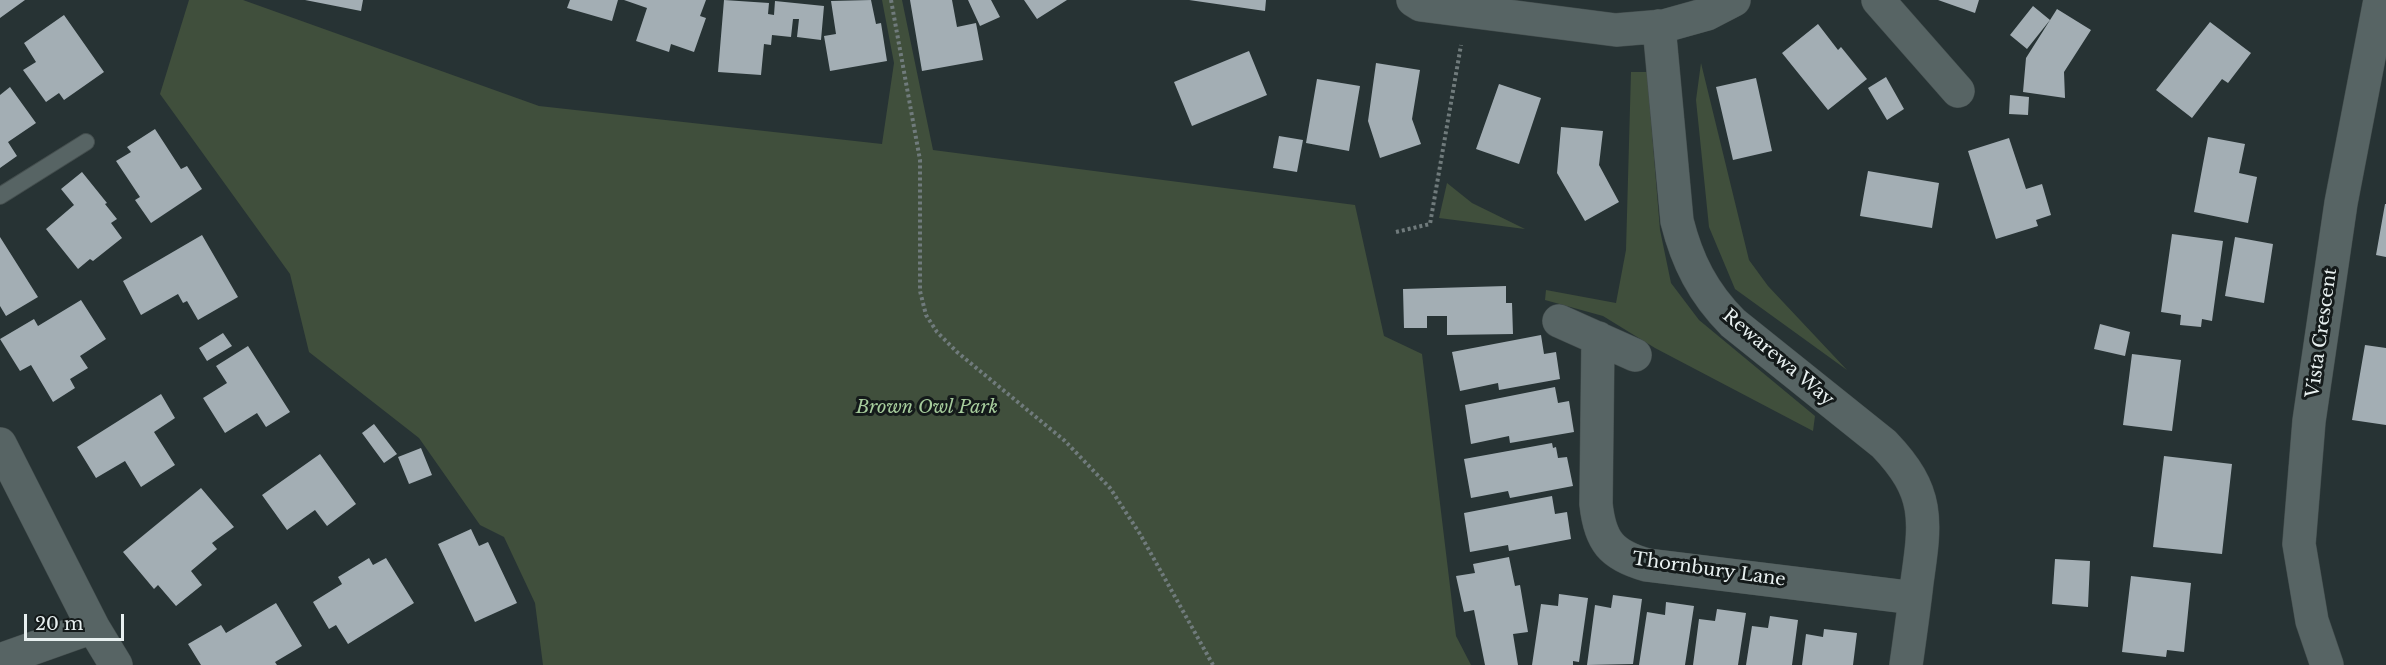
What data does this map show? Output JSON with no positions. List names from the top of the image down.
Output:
{
  "streets": {
    "street": ["Vista Crescent", "Rewarewa Way", "Thornbury Lane"]
  },
  "crossings": [
    ["Rewarewa Way", "Thornbury Lane"]
  ],
  "parks": ["Brown Owl Park"],
  "scale_bar": "20 m"
}
